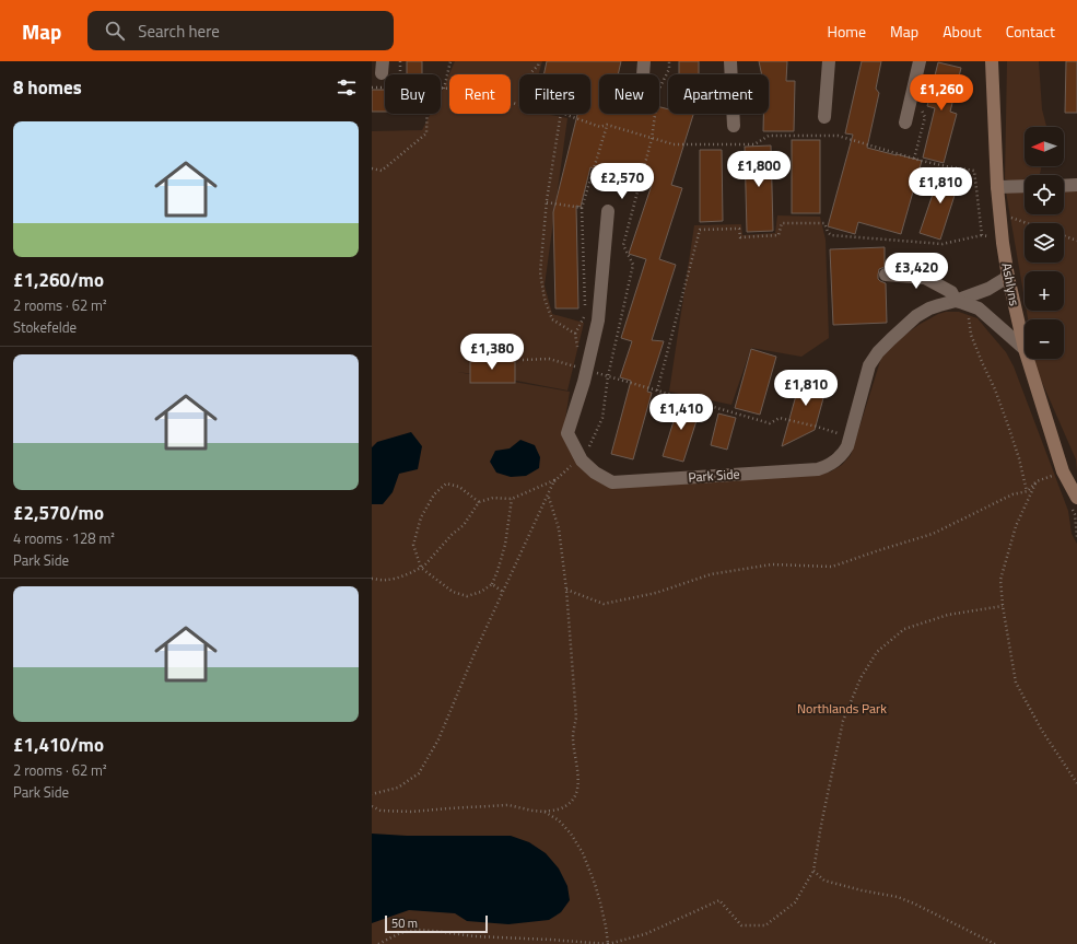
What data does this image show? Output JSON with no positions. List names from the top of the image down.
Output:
{
  "streets": {
    "street": ["Ashlyns", "Park Side"]
  },
  "crossings": [
    ["Ashlyns", "Park Side"]
  ],
  "parks": ["Northlands Park"],
  "scale_bar": "50 m",
  "north": "left",
  "page": {
    "header": "Map",
    "search": "Search here",
    "nav": [
      "Home",
      "Map",
      "About",
      "Contact"
    ],
    "heading": "8 homes",
    "price": [
      "£1,260",
      "£1,800",
      "£2,570",
      "£1,810",
      "£3,420",
      "£1,380",
      "£1,810",
      "£1,410"
    ],
    "chip": [
      "Buy",
      "Rent",
      "Filters",
      "New",
      "Apartment"
    ],
    "list": [
      {
        "name": "£1,260/mo",
        "note": "2 rooms · 62 m² · Stokefelde"
      },
      {
        "name": "£2,570/mo",
        "note": "4 rooms · 128 m² · Park Side"
      },
      {
        "name": "£1,410/mo",
        "note": "2 rooms · 62 m² · Park Side"
      }
    ],
    "map_buttons": ["+", "−"],
    "scale": "50 m"
  }
}
